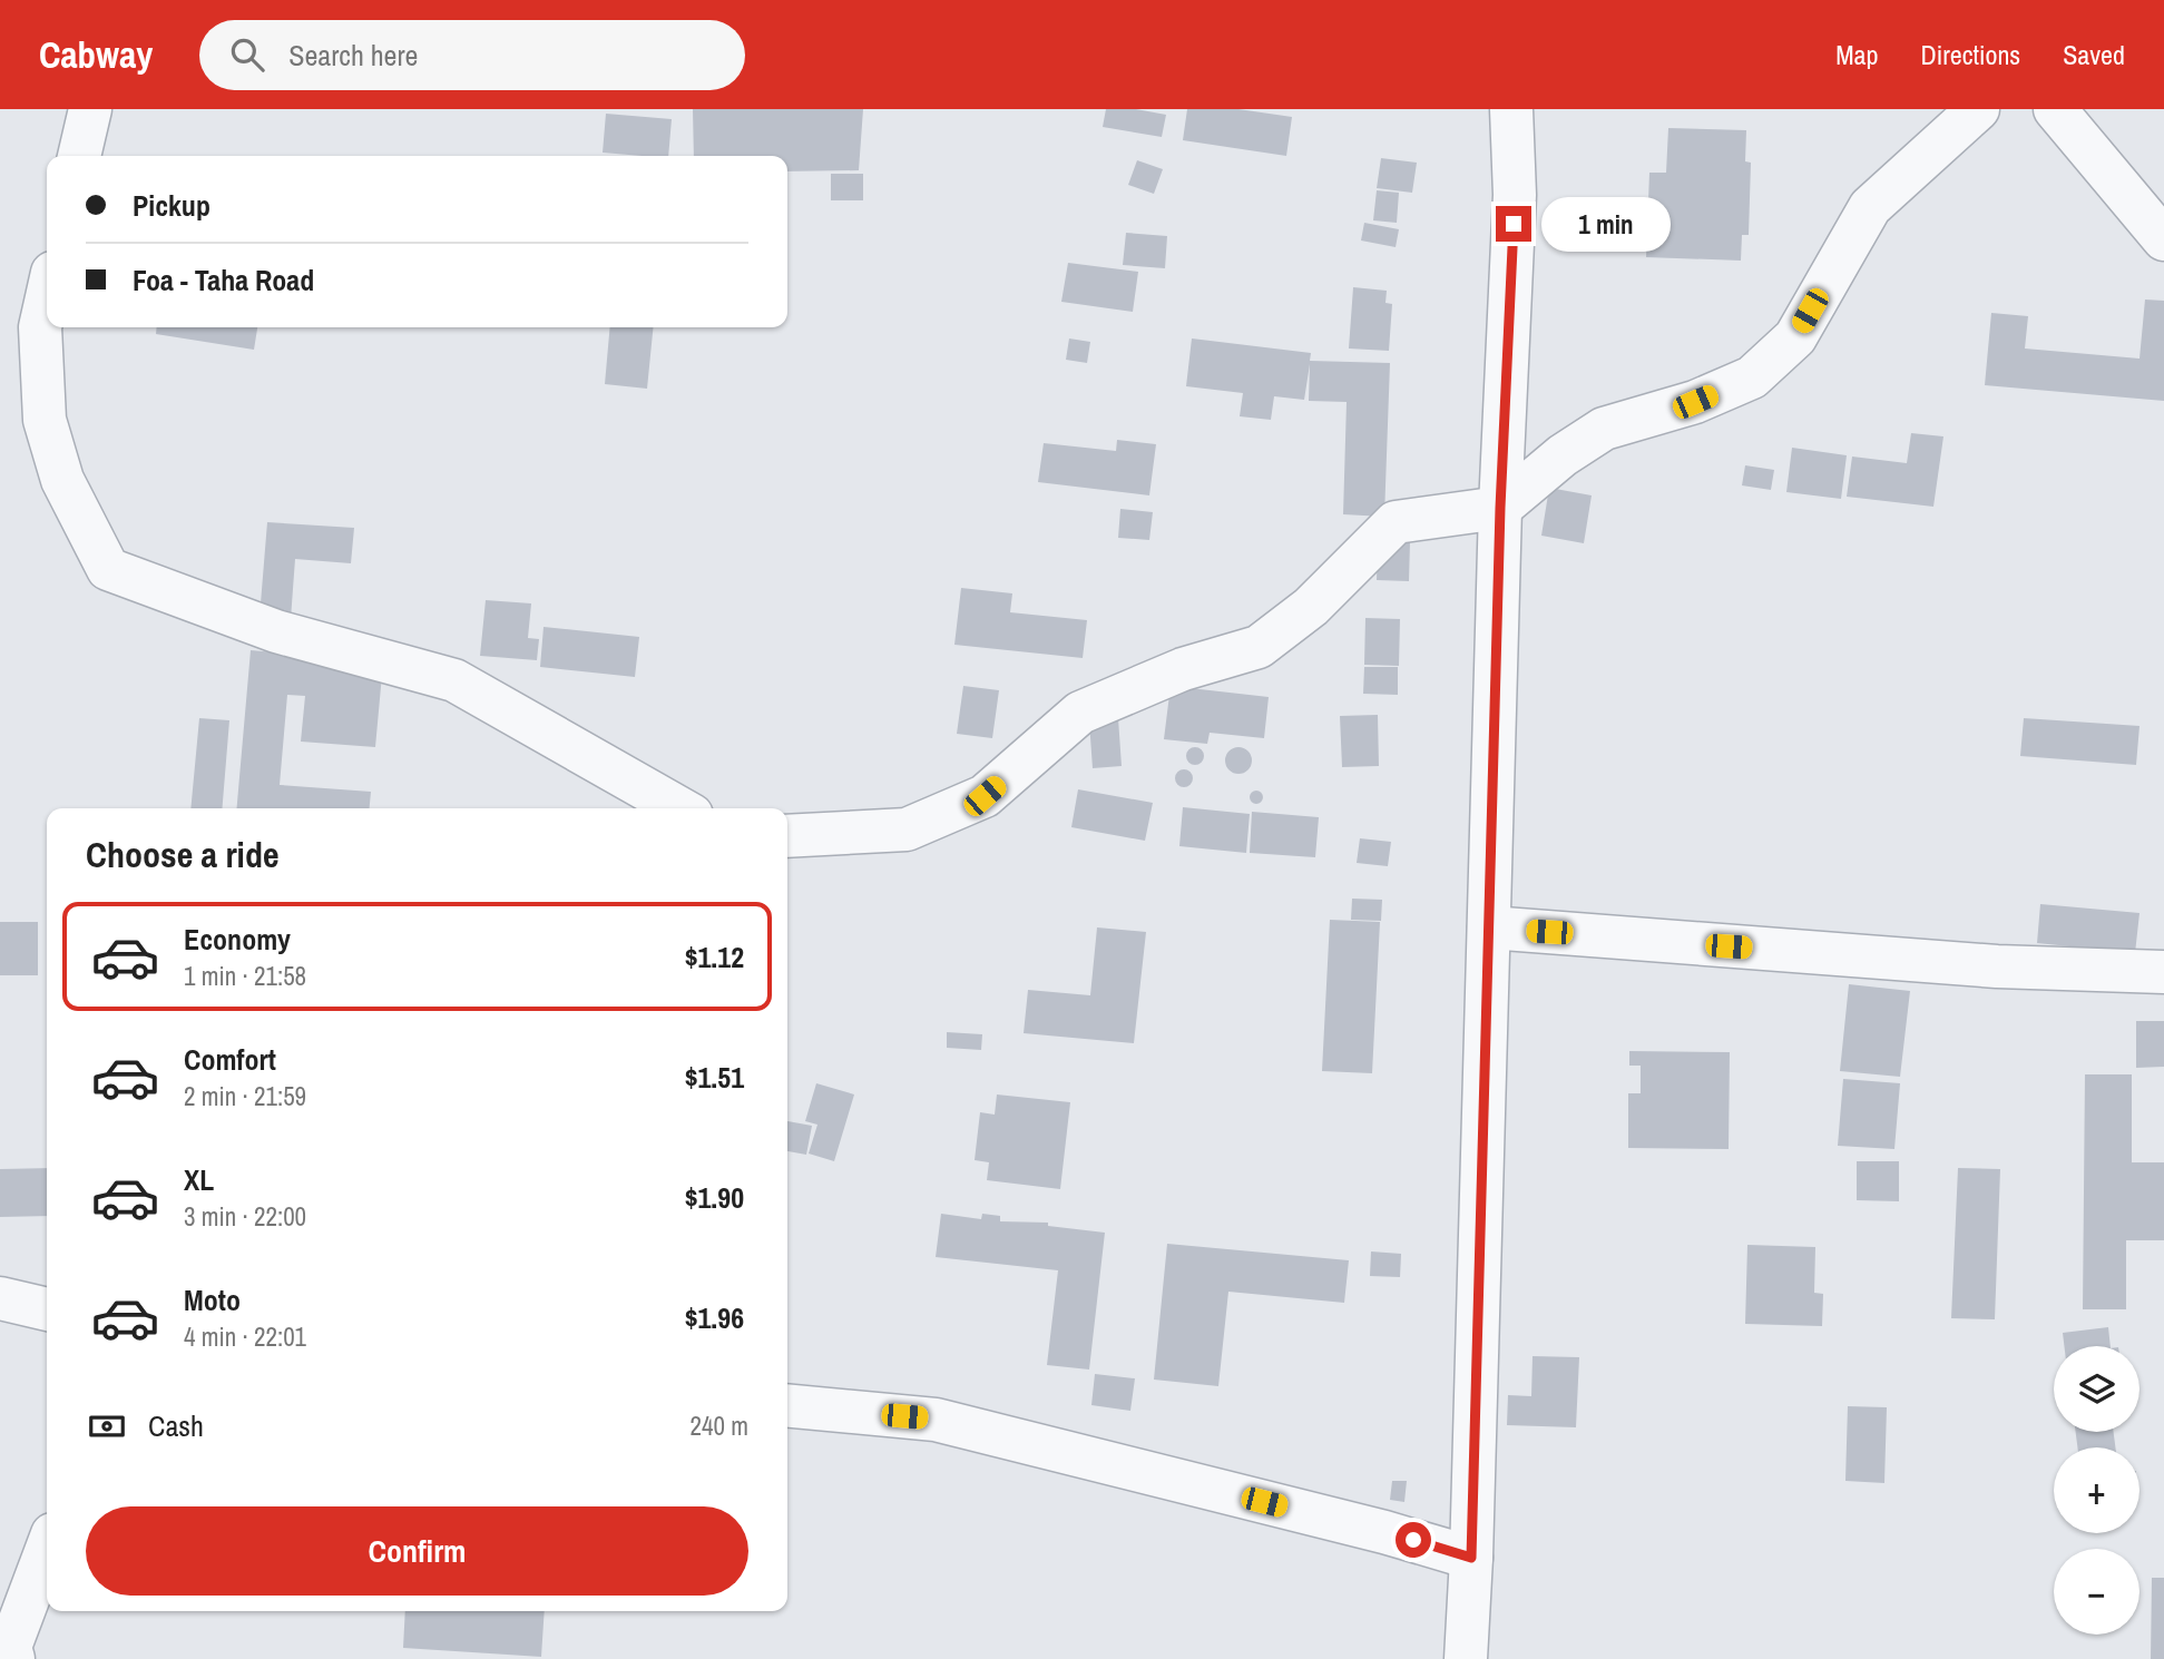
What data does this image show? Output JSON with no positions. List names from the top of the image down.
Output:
{
  "page": {
    "header": "Cabway",
    "search": "Search here",
    "nav": ["Map", "Directions", "Saved"],
    "banner": ["Pickup", "Foa - Taha Road"],
    "bubble": "1 min",
    "heading": "Choose a ride",
    "list": [
      {
        "name": "Economy",
        "note": "1 min · 21:58",
        "value": "$1.12"
      },
      {
        "name": "Comfort",
        "note": "2 min · 21:59",
        "value": "$1.51"
      },
      {
        "name": "XL",
        "note": "3 min · 22:00",
        "value": "$1.90"
      },
      {
        "name": "Moto",
        "note": "4 min · 22:01",
        "value": "$1.96"
      }
    ],
    "map_buttons": ["+", "−"],
    "pay": ["Cash", "240 m"],
    "buttons": "Confirm"
  }
}
